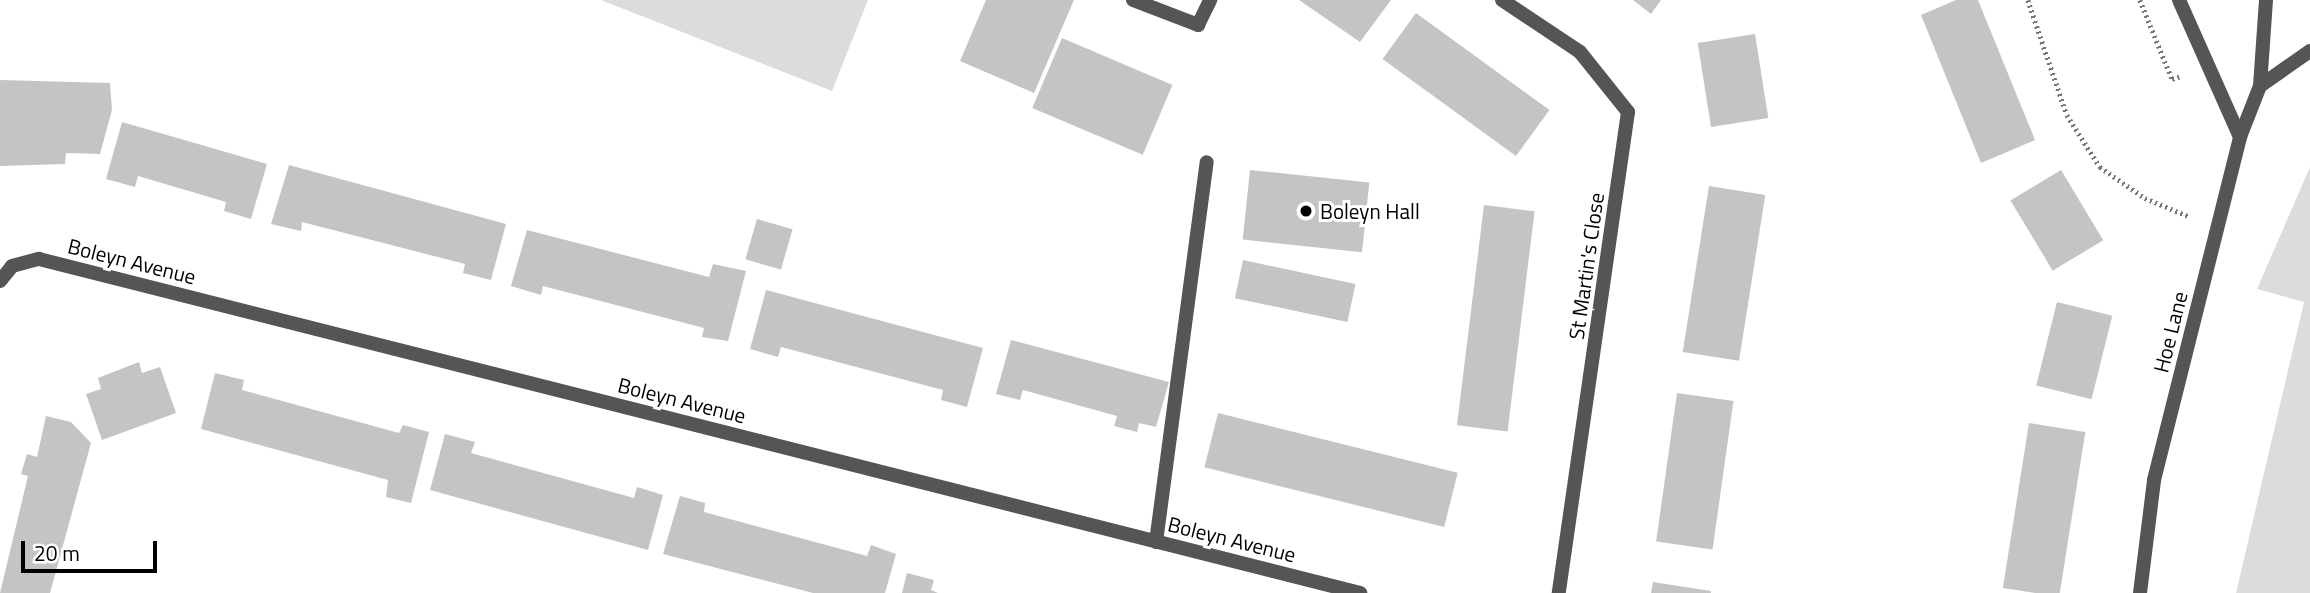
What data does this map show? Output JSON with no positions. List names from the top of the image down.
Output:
{
  "streets": {
    "street": ["Boleyn Avenue", "St Martin's Close", "Hoe Lane"]
  },
  "places": ["Boleyn Hall"],
  "scale_bar": "20 m"
}
